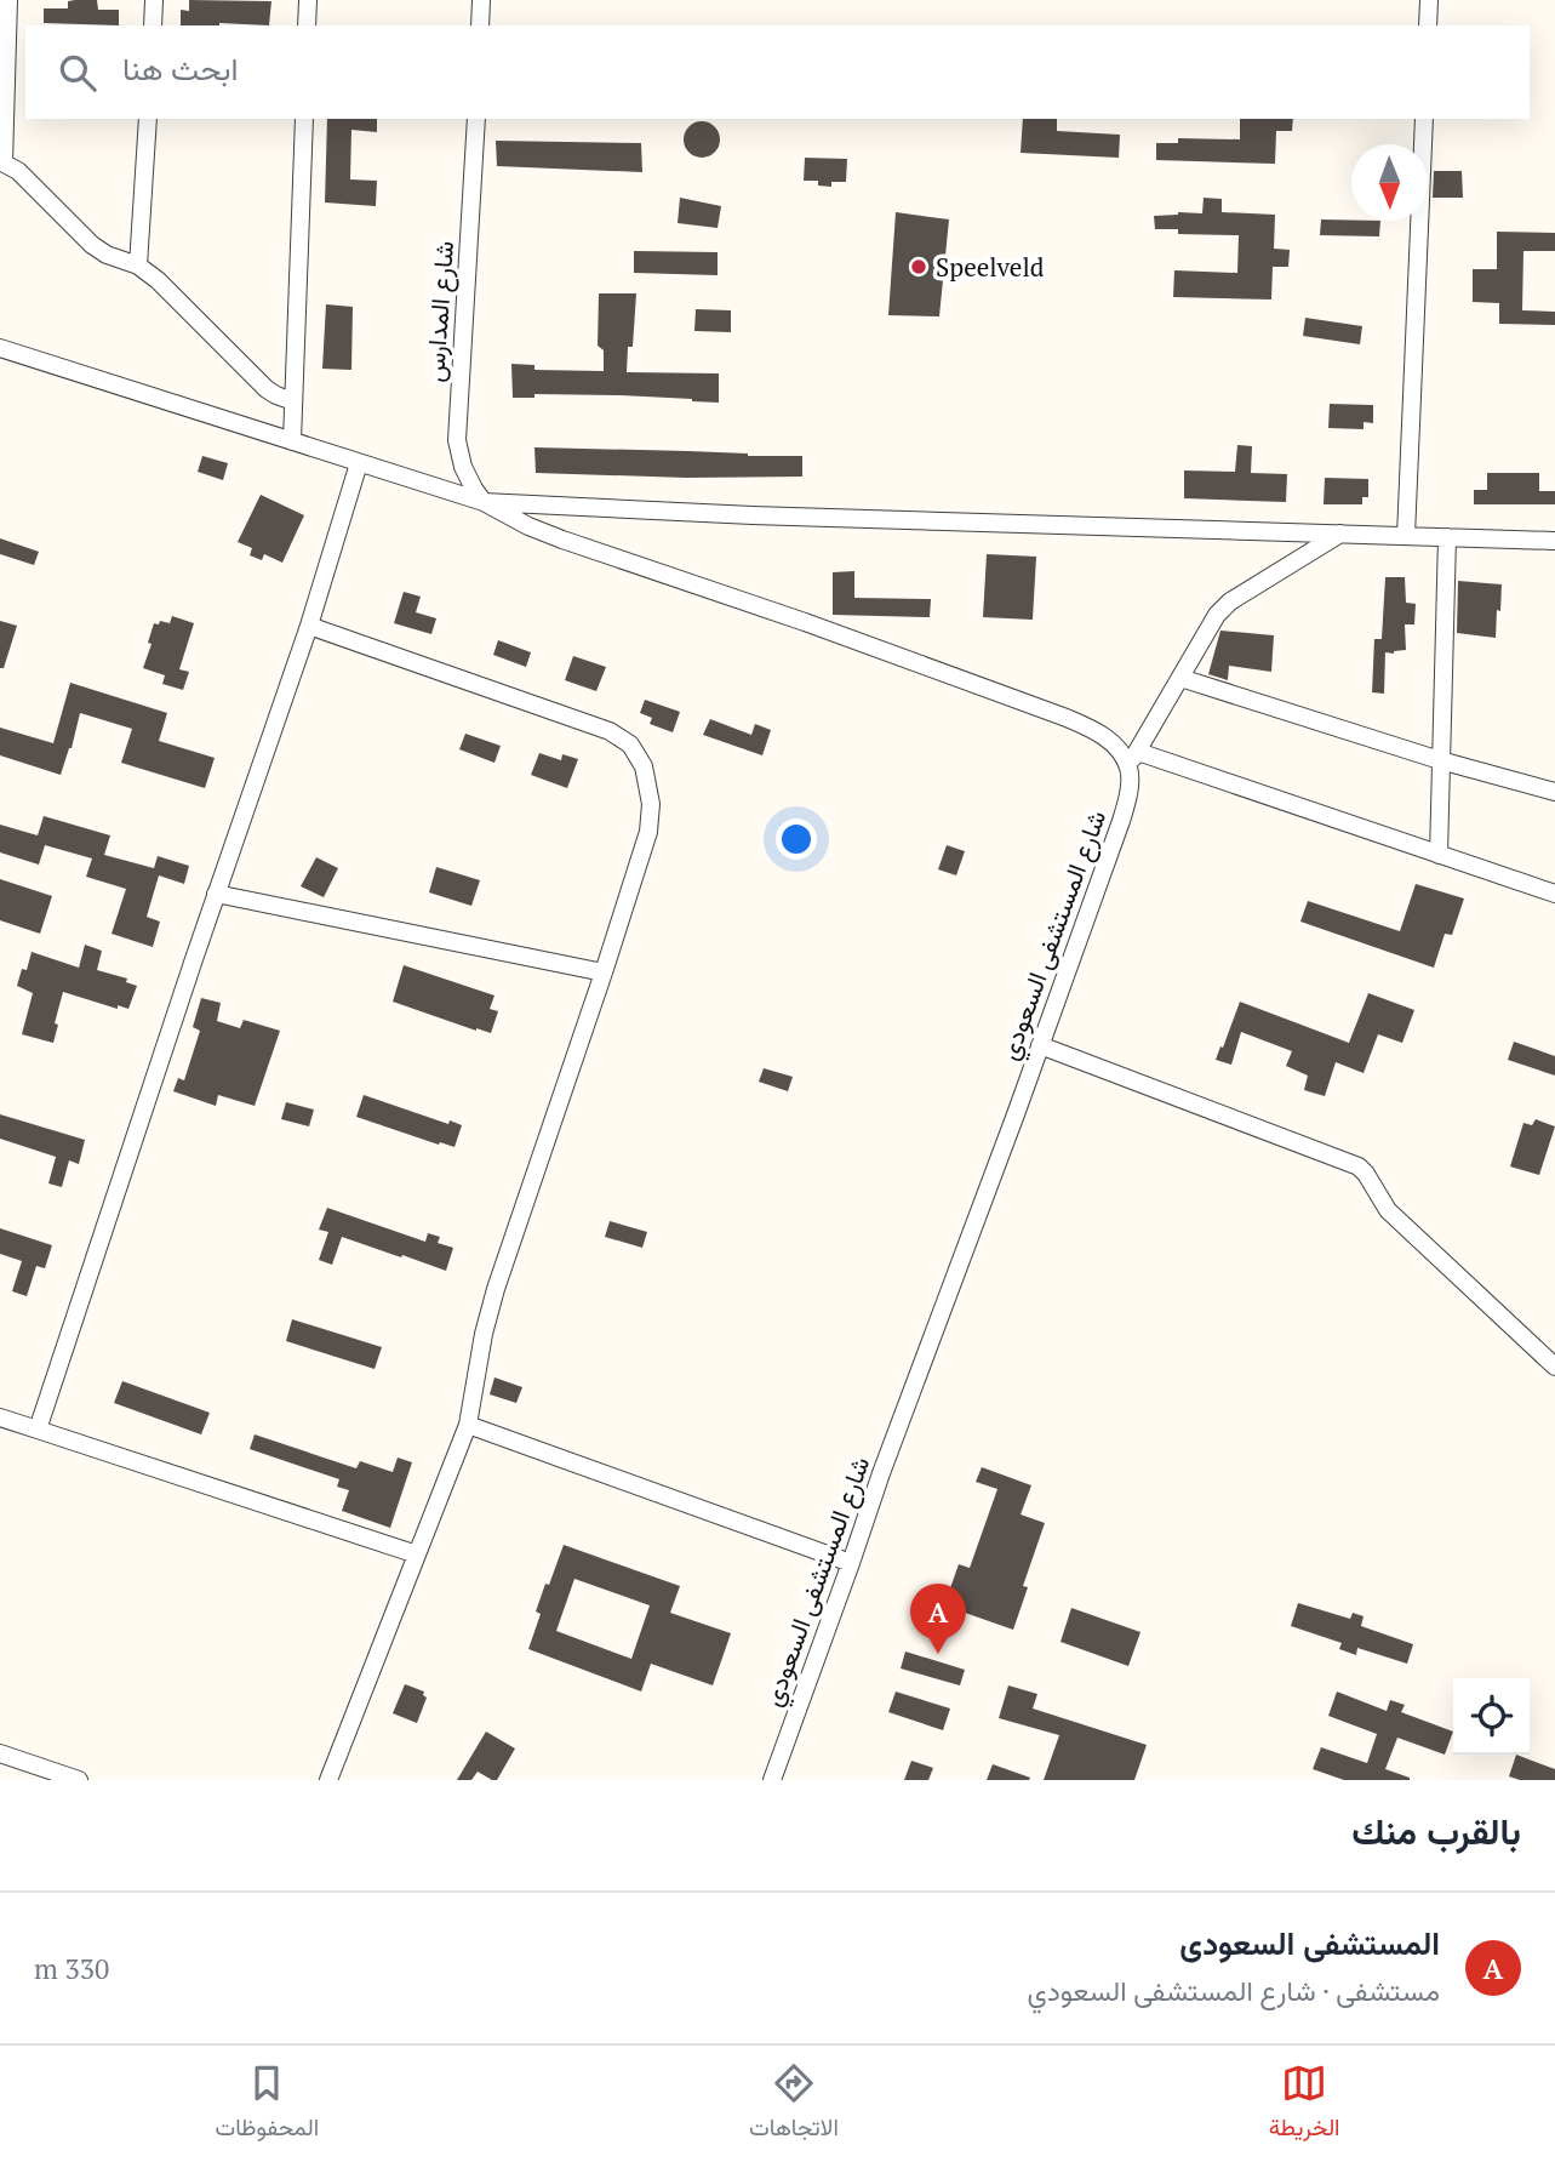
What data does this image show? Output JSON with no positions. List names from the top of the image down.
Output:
{
  "streets": {
    "street": ["شارع المدارس", "شارع المستشفى السعودي"]
  },
  "places": ["Speelveld"],
  "north": "bottom",
  "page": {
    "search": "ابحث هنا",
    "pins": "A",
    "heading": "بالقرب منك",
    "list": [
      {
        "mark": "A",
        "name": "المستشفى السعودى",
        "note": "مستشفى · شارع المستشفى السعودي",
        "value": "330 m"
      }
    ],
    "nav": ["الخريطة", "الاتجاهات", "المحفوظات"]
  }
}
